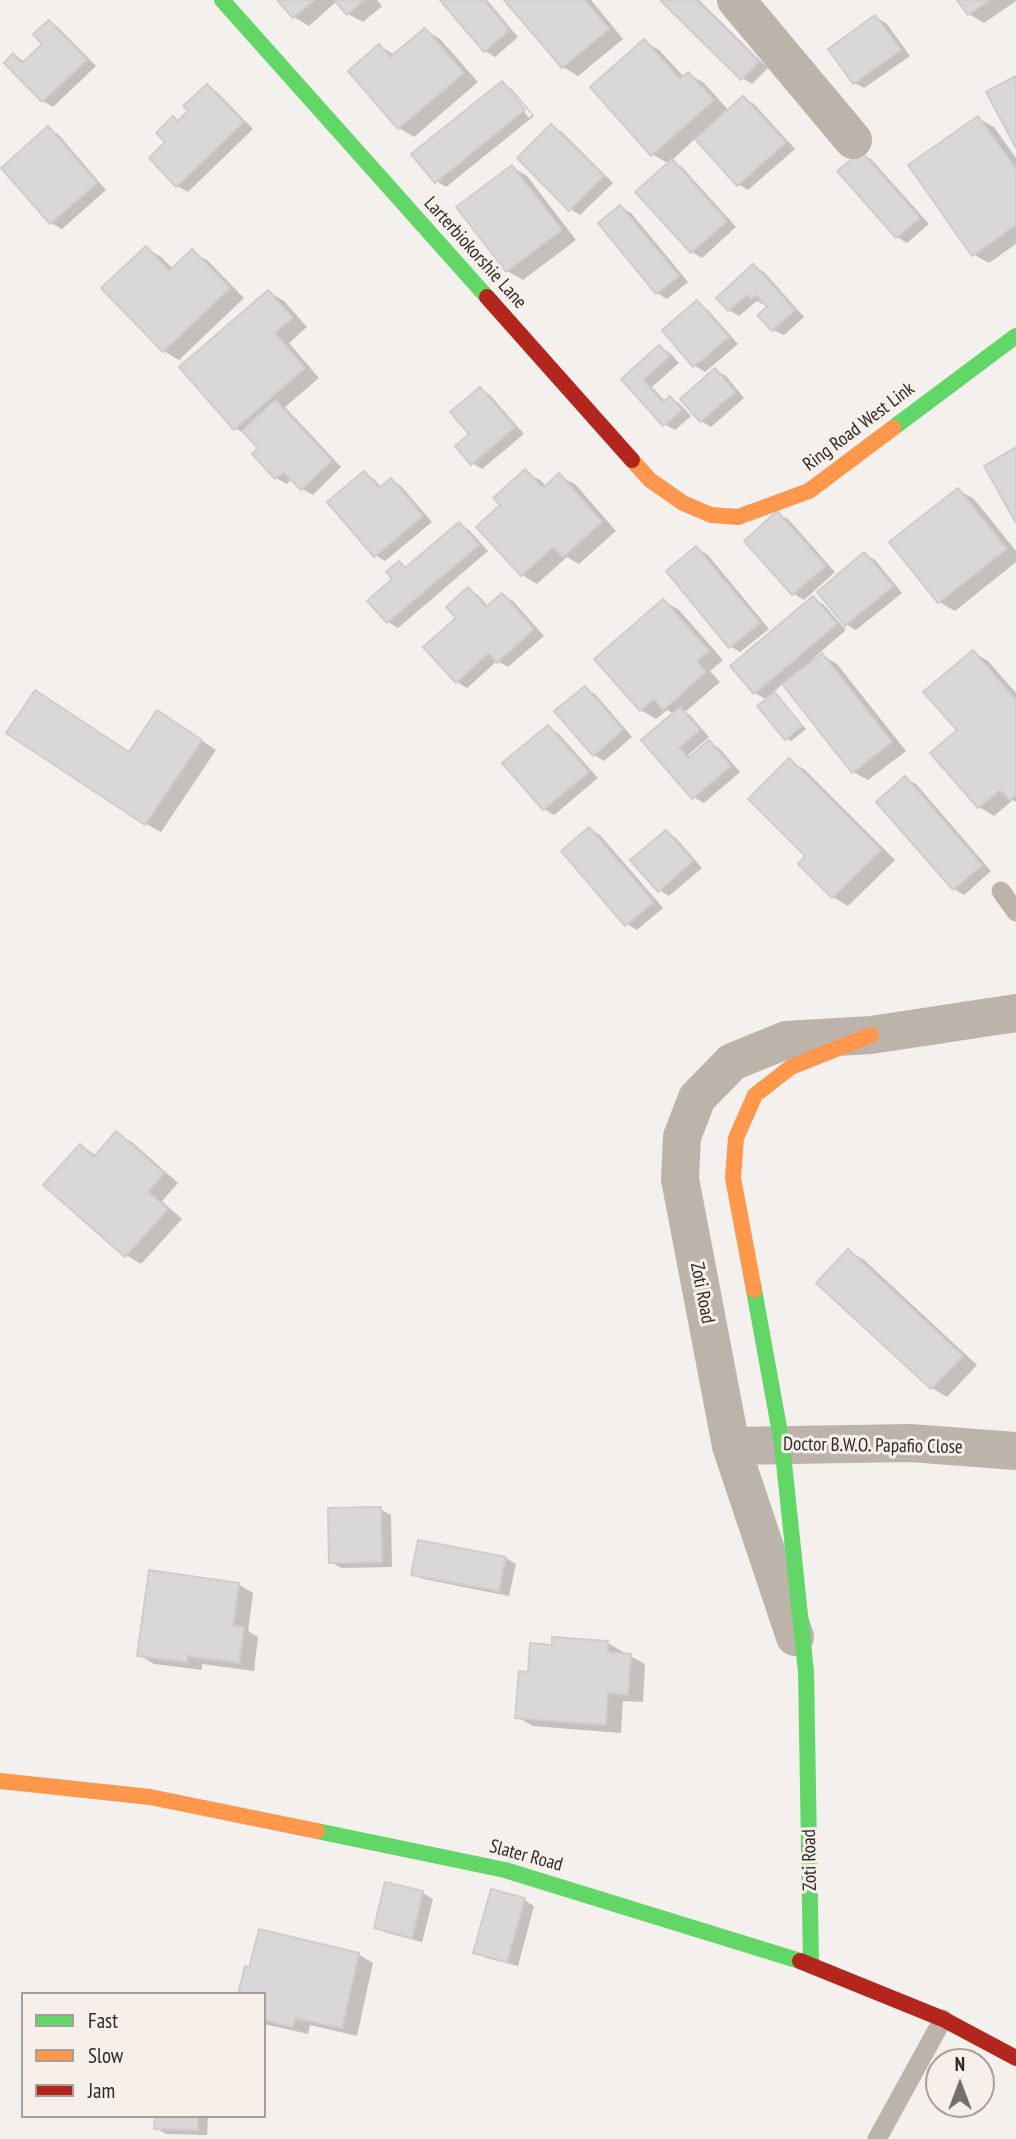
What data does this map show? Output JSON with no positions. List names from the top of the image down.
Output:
{
  "streets": {
    "street": [
      "Larterbiokorshie Lane",
      "Ring Road West Link",
      "Zoti Road",
      "Doctor B.W.O. Papafio Close",
      "Slater Road"
    ]
  },
  "crossings": [
    ["Larterbiokorshie Lane", "Ring Road West Link"],
    ["Zoti Road", "Doctor B.W.O. Papafio Close"],
    ["Zoti Road", "Slater Road"]
  ],
  "legend": ["Fast", "Slow", "Jam"],
  "north": "top"
}
